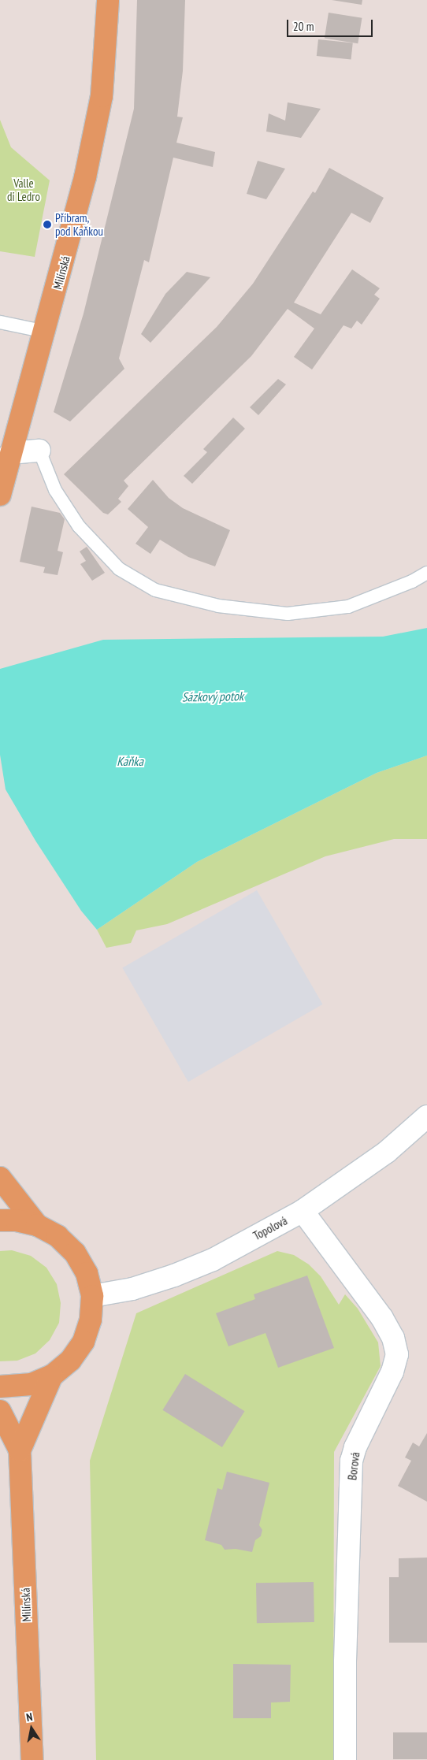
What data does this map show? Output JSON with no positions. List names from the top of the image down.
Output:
{
  "streets": {
    "main road": ["Milínská"],
    "street": ["Topolová", "Borová"]
  },
  "crossings": [
    ["Milínská", "Topolová"],
    ["Topolová", "Borová"]
  ],
  "water": ["Sázkový potok", "Kaňka"],
  "parks": ["Valle di Ledro"],
  "places": ["Příbram, pod Kaňkou"],
  "scale_bar": "20 m",
  "north": "top"
}
